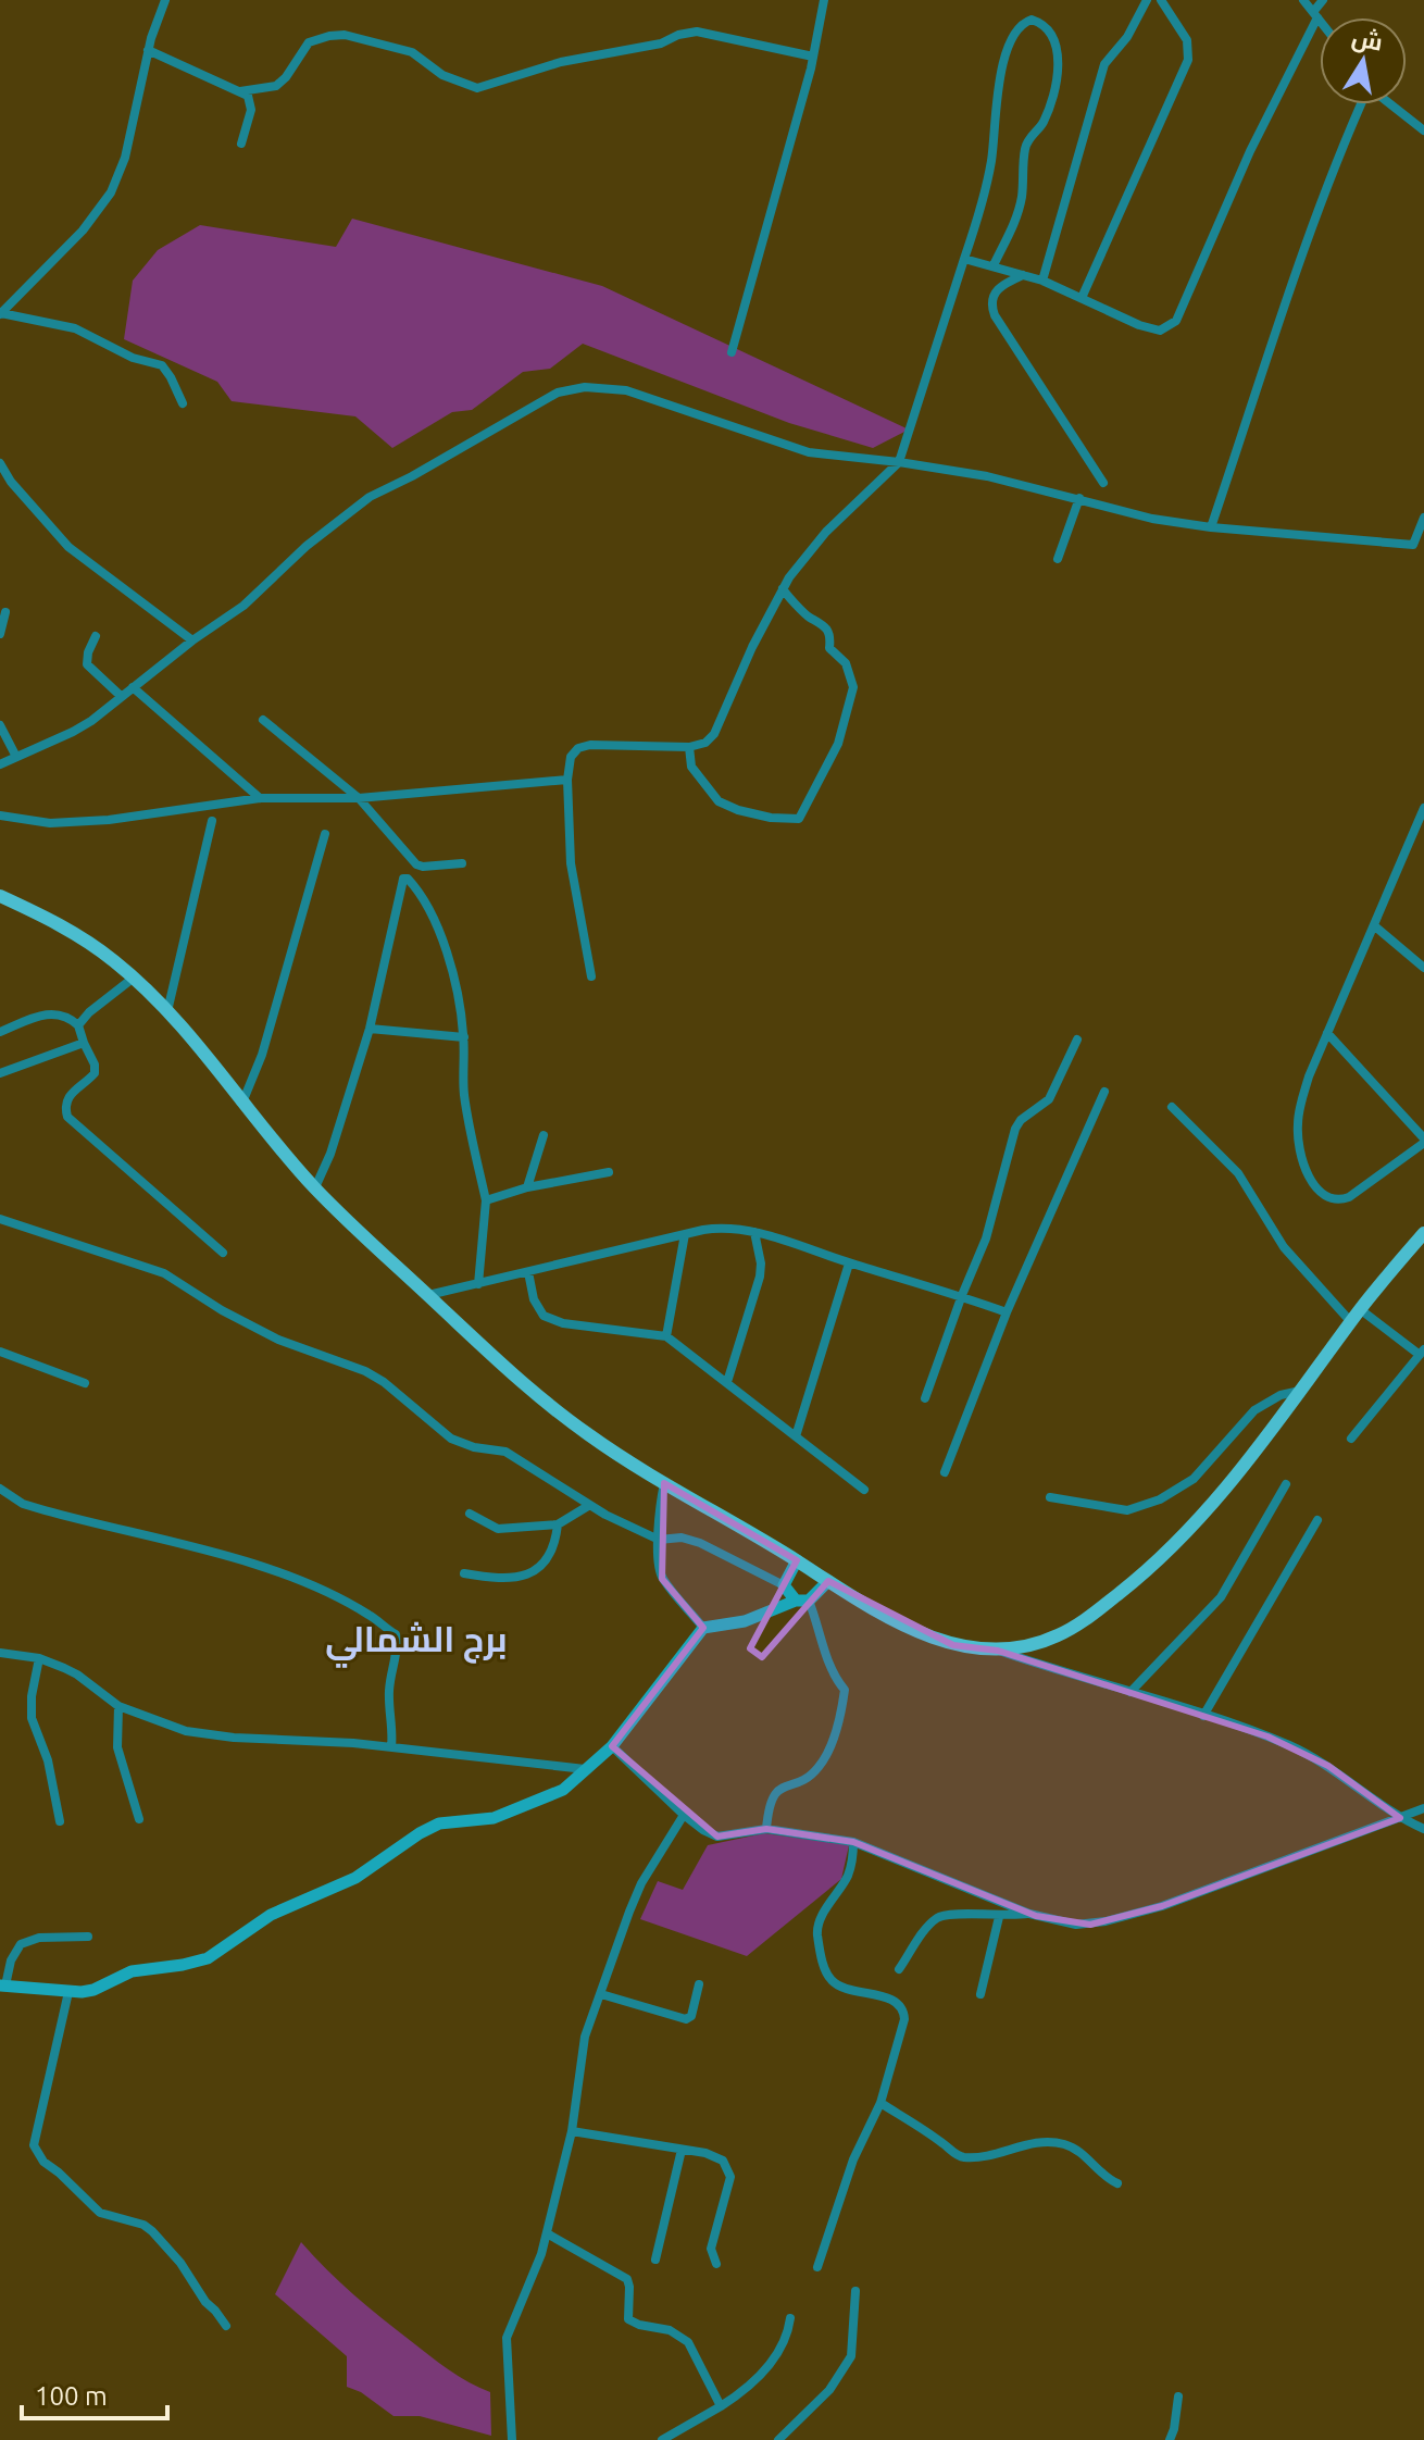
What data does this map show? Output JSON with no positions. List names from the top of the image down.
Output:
{
  "districts": ["برج الشمالي"],
  "scale_bar": "100 m",
  "north": "top"
}
